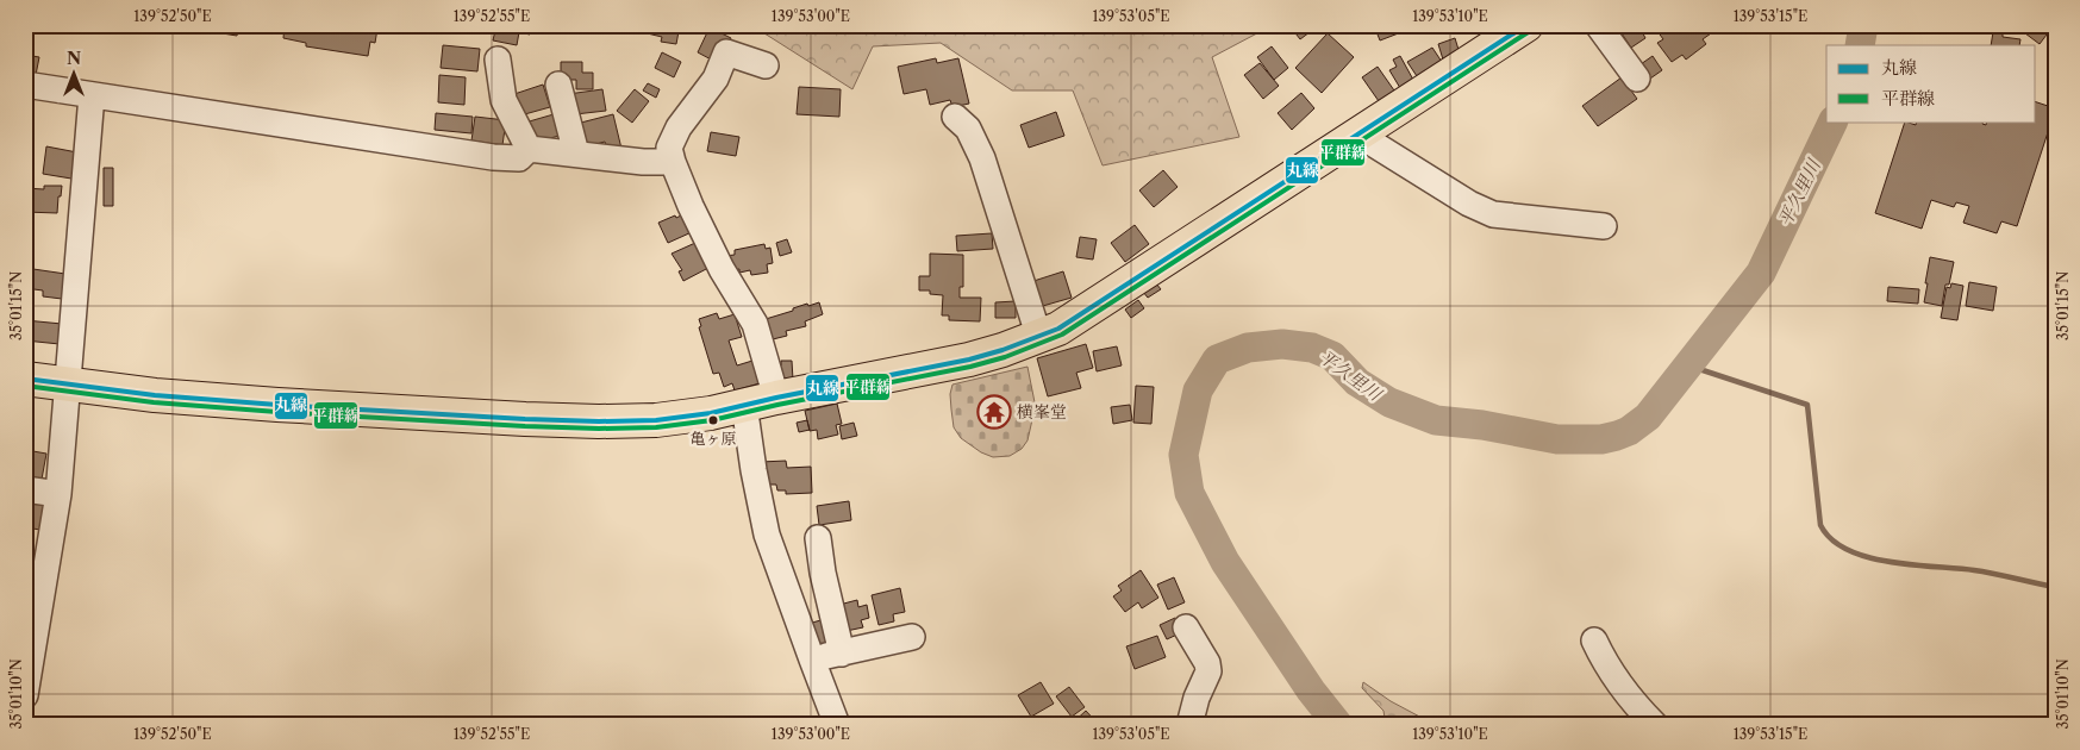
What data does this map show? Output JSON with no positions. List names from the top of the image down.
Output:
{
  "water": ["平久里川"],
  "places": {
    "temple": ["横峯堂"],
    "other": ["亀ヶ原"]
  },
  "lines": ["transit line 丸線", "transit line 平群線"],
  "legend": ["丸線", "平群線"],
  "north": "top",
  "coordinates": [
    "139°52'50\"E",
    "139°52'55\"E",
    "139°53'00\"E",
    "139°53'05\"E",
    "139°53'10\"E",
    "139°53'15\"E",
    "35°01'15\"N",
    "35°01'10\"N"
  ]
}
